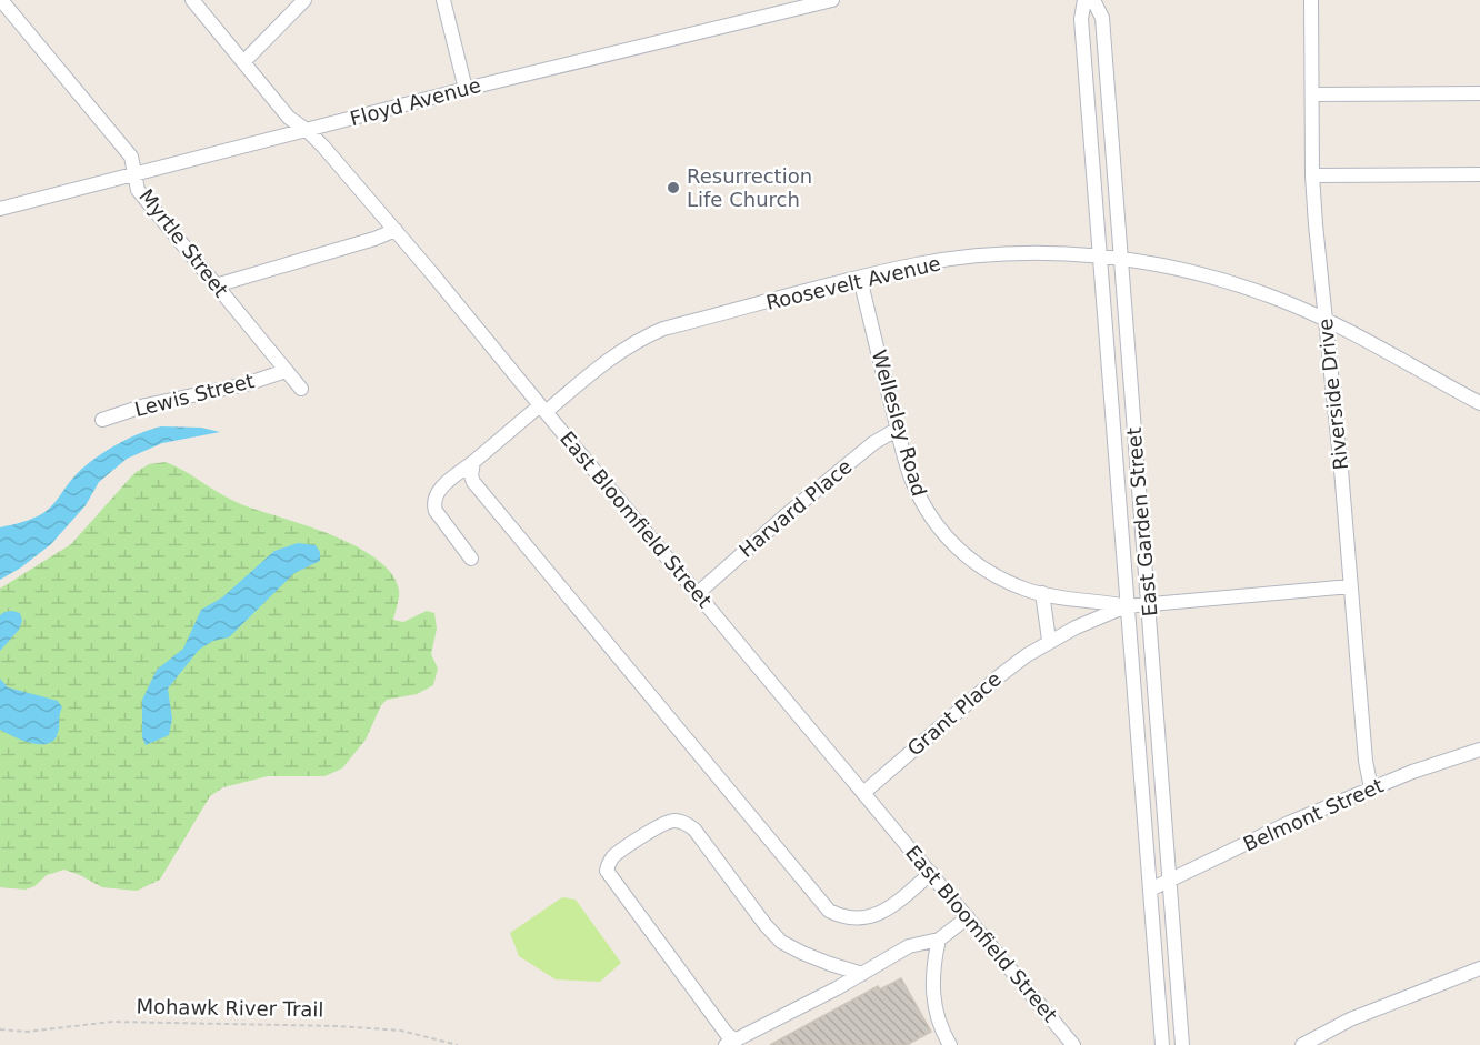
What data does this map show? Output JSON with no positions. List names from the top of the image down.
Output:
{
  "streets": {
    "street": [
      "Floyd Avenue",
      "Myrtle Street",
      "Roosevelt Avenue",
      "Riverside Drive",
      "Lewis Street",
      "Wellesley Road",
      "Harvard Place",
      "East Bloomfield Street",
      "East Garden Street",
      "Grant Place",
      "Belmont Street"
    ],
    "path": ["Mohawk River Trail"]
  },
  "crossings": [
    ["Floyd Avenue", "Myrtle Street"],
    ["Floyd Avenue", "East Bloomfield Street"],
    ["Myrtle Street", "Lewis Street"],
    ["Roosevelt Avenue", "Riverside Drive"],
    ["Roosevelt Avenue", "Wellesley Road"],
    ["Roosevelt Avenue", "East Bloomfield Street"],
    ["Roosevelt Avenue", "East Garden Street"],
    ["Riverside Drive", "Wellesley Road"],
    ["Riverside Drive", "Belmont Street"],
    ["Wellesley Road", "Harvard Place"],
    ["Wellesley Road", "East Garden Street"],
    ["Wellesley Road", "Grant Place"],
    ["Harvard Place", "East Bloomfield Street"],
    ["East Bloomfield Street", "Grant Place"],
    ["East Garden Street", "Grant Place"],
    ["East Garden Street", "Belmont Street"]
  ],
  "places": ["Resurrection Life Church"]
}
